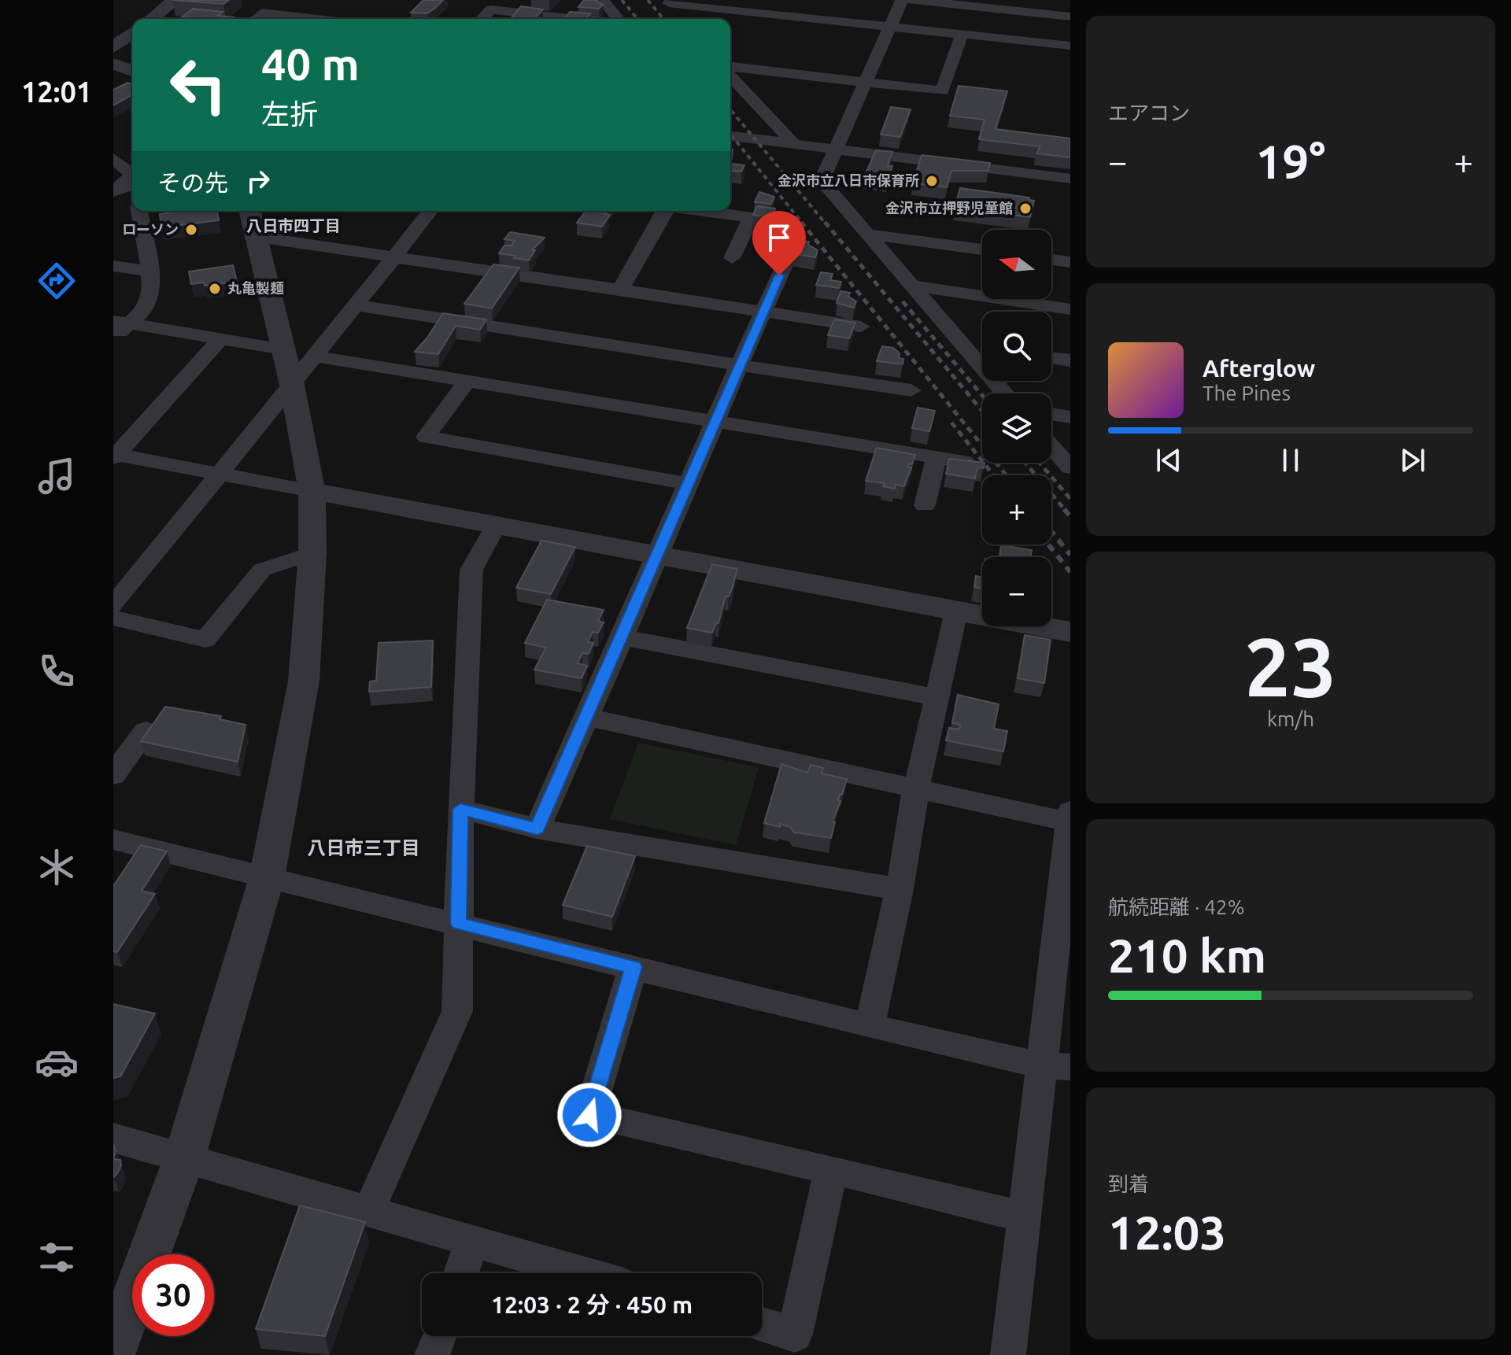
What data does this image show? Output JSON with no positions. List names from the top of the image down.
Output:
{
  "districts": ["八日市四丁目", "八日市三丁目"],
  "places": [
    "金沢市立八日市保育所",
    "金沢市立押野児童館",
    "ローソン",
    "丸亀製麺"
  ],
  "north": "left",
  "page": {
    "tabs": "12:01",
    "tile": [
      "エアコン",
      ["23", "km/h"],
      ["航続距離 · 42%", "210 km"],
      ["到着", "12:03"]
    ],
    "turn": ["40 m", "左折"],
    "heat": ["−", "19°", "+"],
    "then": "その先",
    "map_buttons": ["+", "−"],
    "song": ["Afterglow", "The Pines"],
    "limit": "30",
    "trip": "12:03 · 2 分 · 450 m"
  }
}
